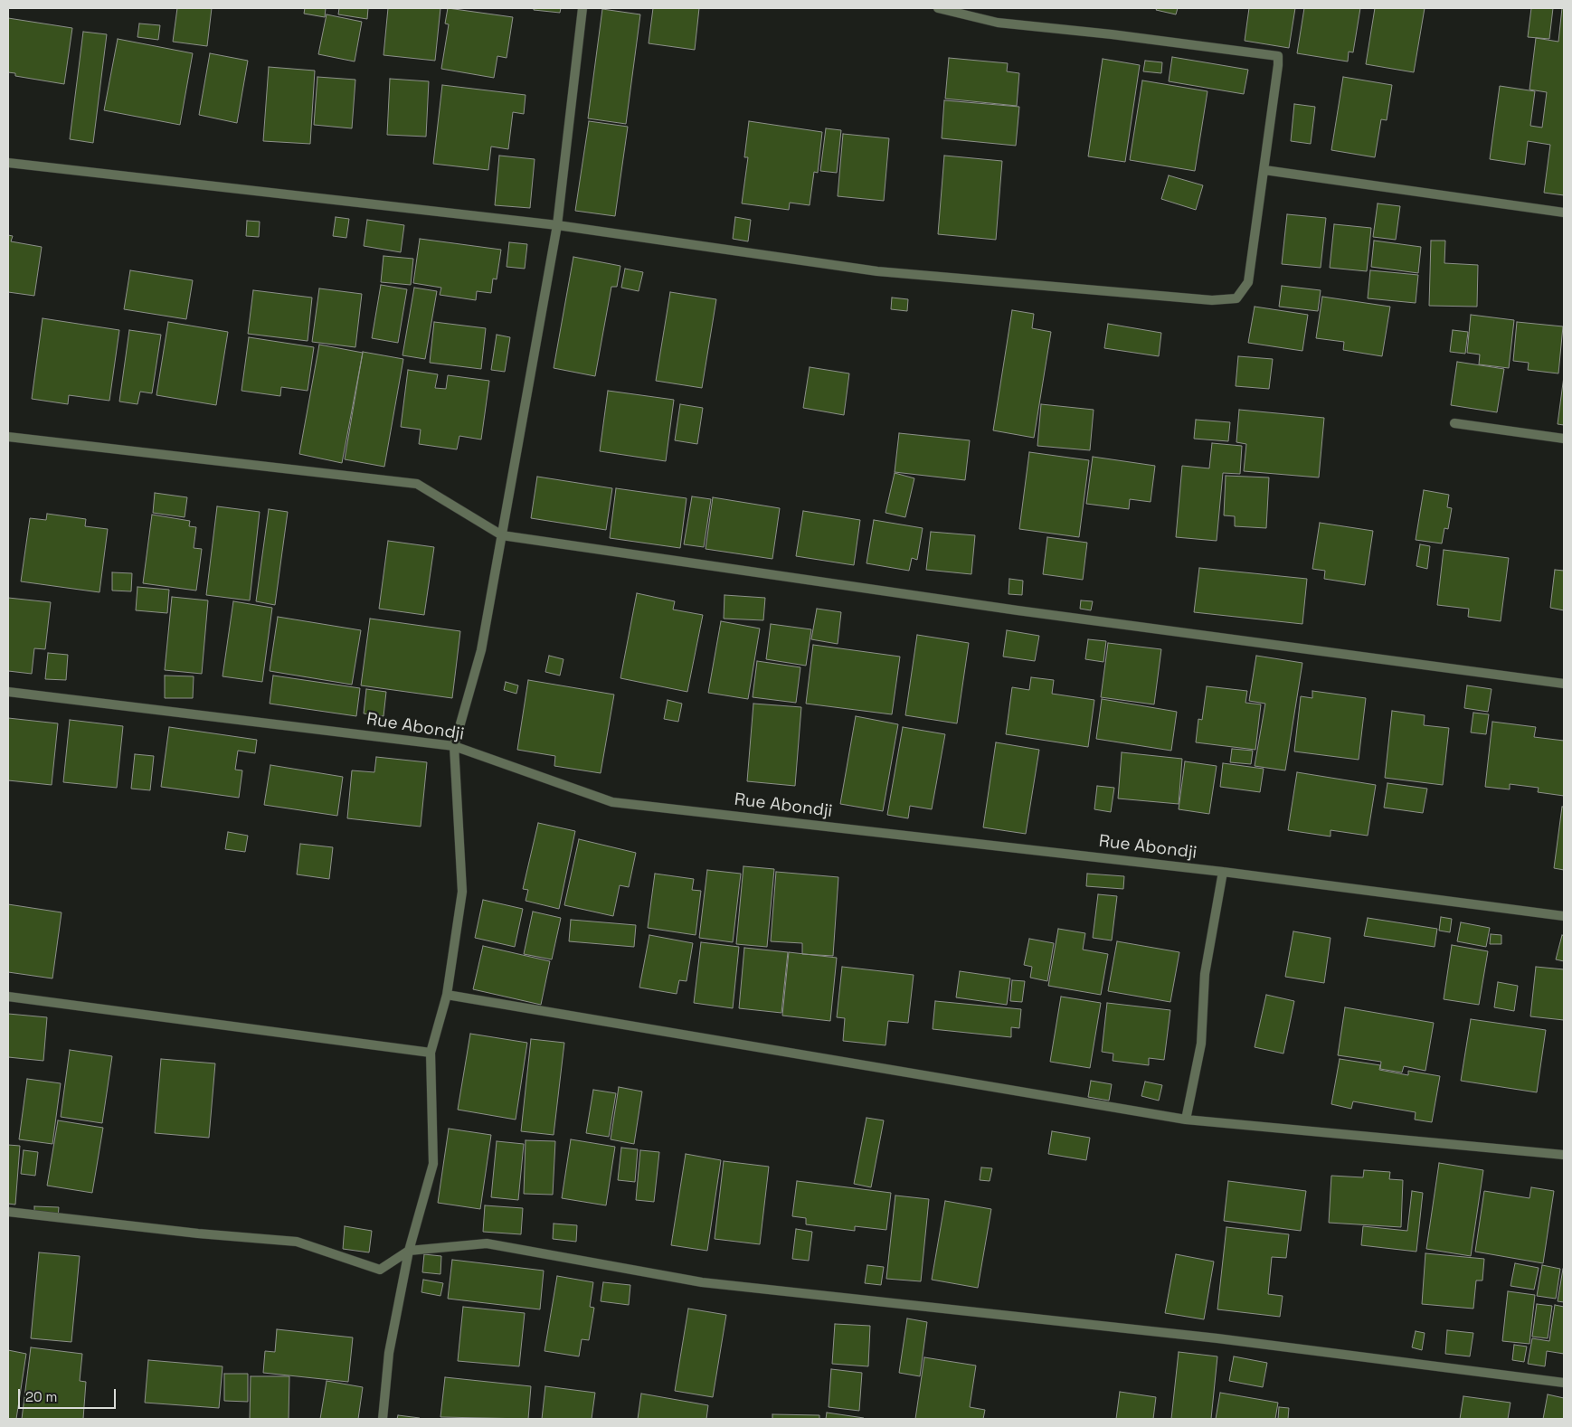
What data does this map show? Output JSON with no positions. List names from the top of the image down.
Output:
{
  "streets": {
    "street": ["Rue Abondji"]
  },
  "scale_bar": "20 m"
}
